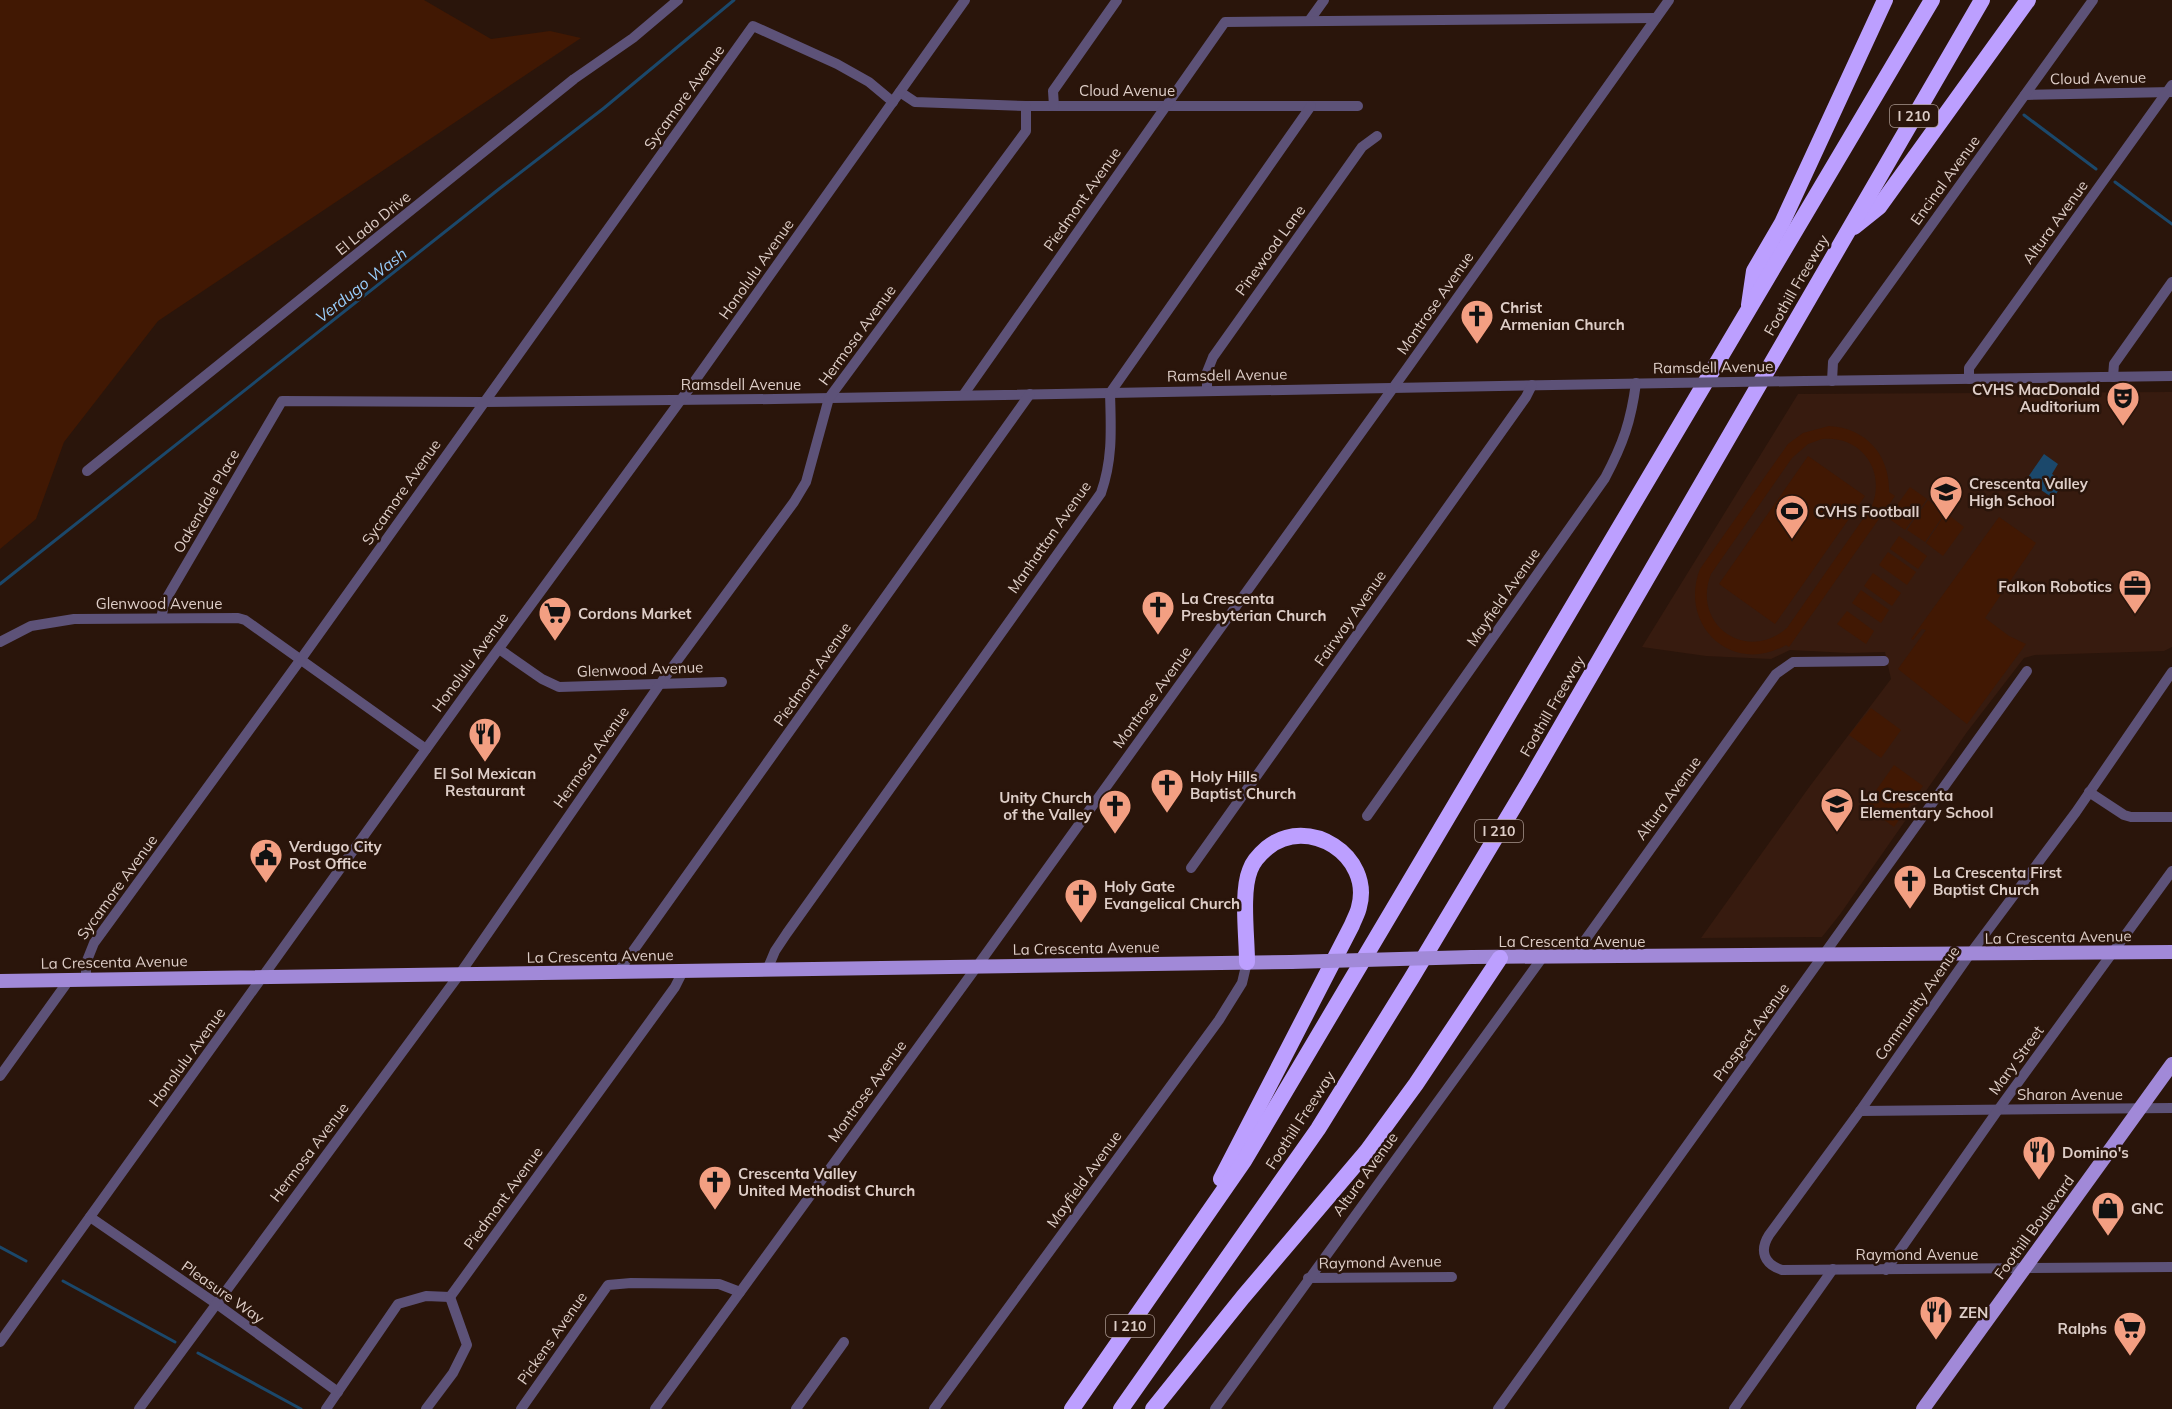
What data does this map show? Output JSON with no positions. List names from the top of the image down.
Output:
{
  "streets": {
    "highway": ["I 210", "Foothill Freeway"],
    "main road": ["La Crescenta Avenue", "Foothill Boulevard"],
    "street": [
      "Cloud Avenue",
      "Sycamore Avenue",
      "Encinal Avenue",
      "Piedmont Avenue",
      "Altura Avenue",
      "El Lado Drive",
      "Pinewood Lane",
      "Honolulu Avenue",
      "Montrose Avenue",
      "Hermosa Avenue",
      "Ramsdell Avenue",
      "Oakendale Place",
      "Manhattan Avenue",
      "Mayfield Avenue",
      "Glenwood Avenue",
      "Fairway Avenue",
      "Community Avenue",
      "Prospect Avenue",
      "Mary Street",
      "Sharon Avenue",
      "Raymond Avenue",
      "Pleasure Way",
      "Pickens Avenue"
    ]
  },
  "crossings": [
    ["Cloud Avenue", "Encinal Avenue"],
    ["Cloud Avenue", "Piedmont Avenue"],
    ["Cloud Avenue", "Altura Avenue"],
    ["Cloud Avenue", "Honolulu Avenue"],
    ["Cloud Avenue", "Hermosa Avenue"],
    ["Sycamore Avenue", "Honolulu Avenue"],
    ["Sycamore Avenue", "Ramsdell Avenue"],
    ["Sycamore Avenue", "Glenwood Avenue"],
    ["Sycamore Avenue", "La Crescenta Avenue"],
    ["Encinal Avenue", "Ramsdell Avenue"],
    ["Piedmont Avenue", "Ramsdell Avenue"],
    ["Piedmont Avenue", "La Crescenta Avenue"],
    ["Altura Avenue", "Ramsdell Avenue"],
    ["Altura Avenue", "La Crescenta Avenue"],
    ["Altura Avenue", "Raymond Avenue"],
    ["Pinewood Lane", "Ramsdell Avenue"],
    ["Honolulu Avenue", "Ramsdell Avenue"],
    ["Honolulu Avenue", "Glenwood Avenue"],
    ["Honolulu Avenue", "La Crescenta Avenue"],
    ["Honolulu Avenue", "Pleasure Way"],
    ["Montrose Avenue", "Ramsdell Avenue"],
    ["Montrose Avenue", "La Crescenta Avenue"],
    ["Montrose Avenue", "Pickens Avenue"],
    ["Hermosa Avenue", "Ramsdell Avenue"],
    ["Hermosa Avenue", "Glenwood Avenue"],
    ["Hermosa Avenue", "La Crescenta Avenue"],
    ["Hermosa Avenue", "Pleasure Way"],
    ["Ramsdell Avenue", "Oakendale Place"],
    ["Ramsdell Avenue", "Manhattan Avenue"],
    ["Ramsdell Avenue", "Mayfield Avenue"],
    ["Ramsdell Avenue", "Fairway Avenue"],
    ["Oakendale Place", "Glenwood Avenue"],
    ["Manhattan Avenue", "La Crescenta Avenue"],
    ["Mayfield Avenue", "La Crescenta Avenue"],
    ["La Crescenta Avenue", "Community Avenue"],
    ["La Crescenta Avenue", "Prospect Avenue"],
    ["La Crescenta Avenue", "Mary Street"],
    ["Community Avenue", "Sharon Avenue"],
    ["Community Avenue", "Raymond Avenue"],
    ["Mary Street", "Sharon Avenue"],
    ["Mary Street", "Raymond Avenue"],
    ["Sharon Avenue", "Foothill Boulevard"],
    ["Foothill Boulevard", "Raymond Avenue"]
  ],
  "water": ["Verdugo Wash"],
  "places": {
    "church": [
      "Christ Armenian Church",
      "La Crescenta Presbyterian Church",
      "Holy Hills Baptist Church",
      "Unity Church of the Valley",
      "La Crescenta First Baptist Church",
      "Holy Gate Evangelical Church",
      "Crescenta Valley United Methodist Church"
    ],
    "theatre": ["CVHS MacDonald Auditorium"],
    "school or university": ["Crescenta Valley High School", "La Crescenta Elementary School"],
    "sports": ["CVHS Football"],
    "office": ["Falkon Robotics"],
    "supermarket": ["Cordons Market", "Ralphs"],
    "restaurant": ["El Sol Mexican Restaurant", "Domino's", "ZEN"],
    "public building": ["Verdugo City Post Office"],
    "shop": ["GNC"]
  }
}
